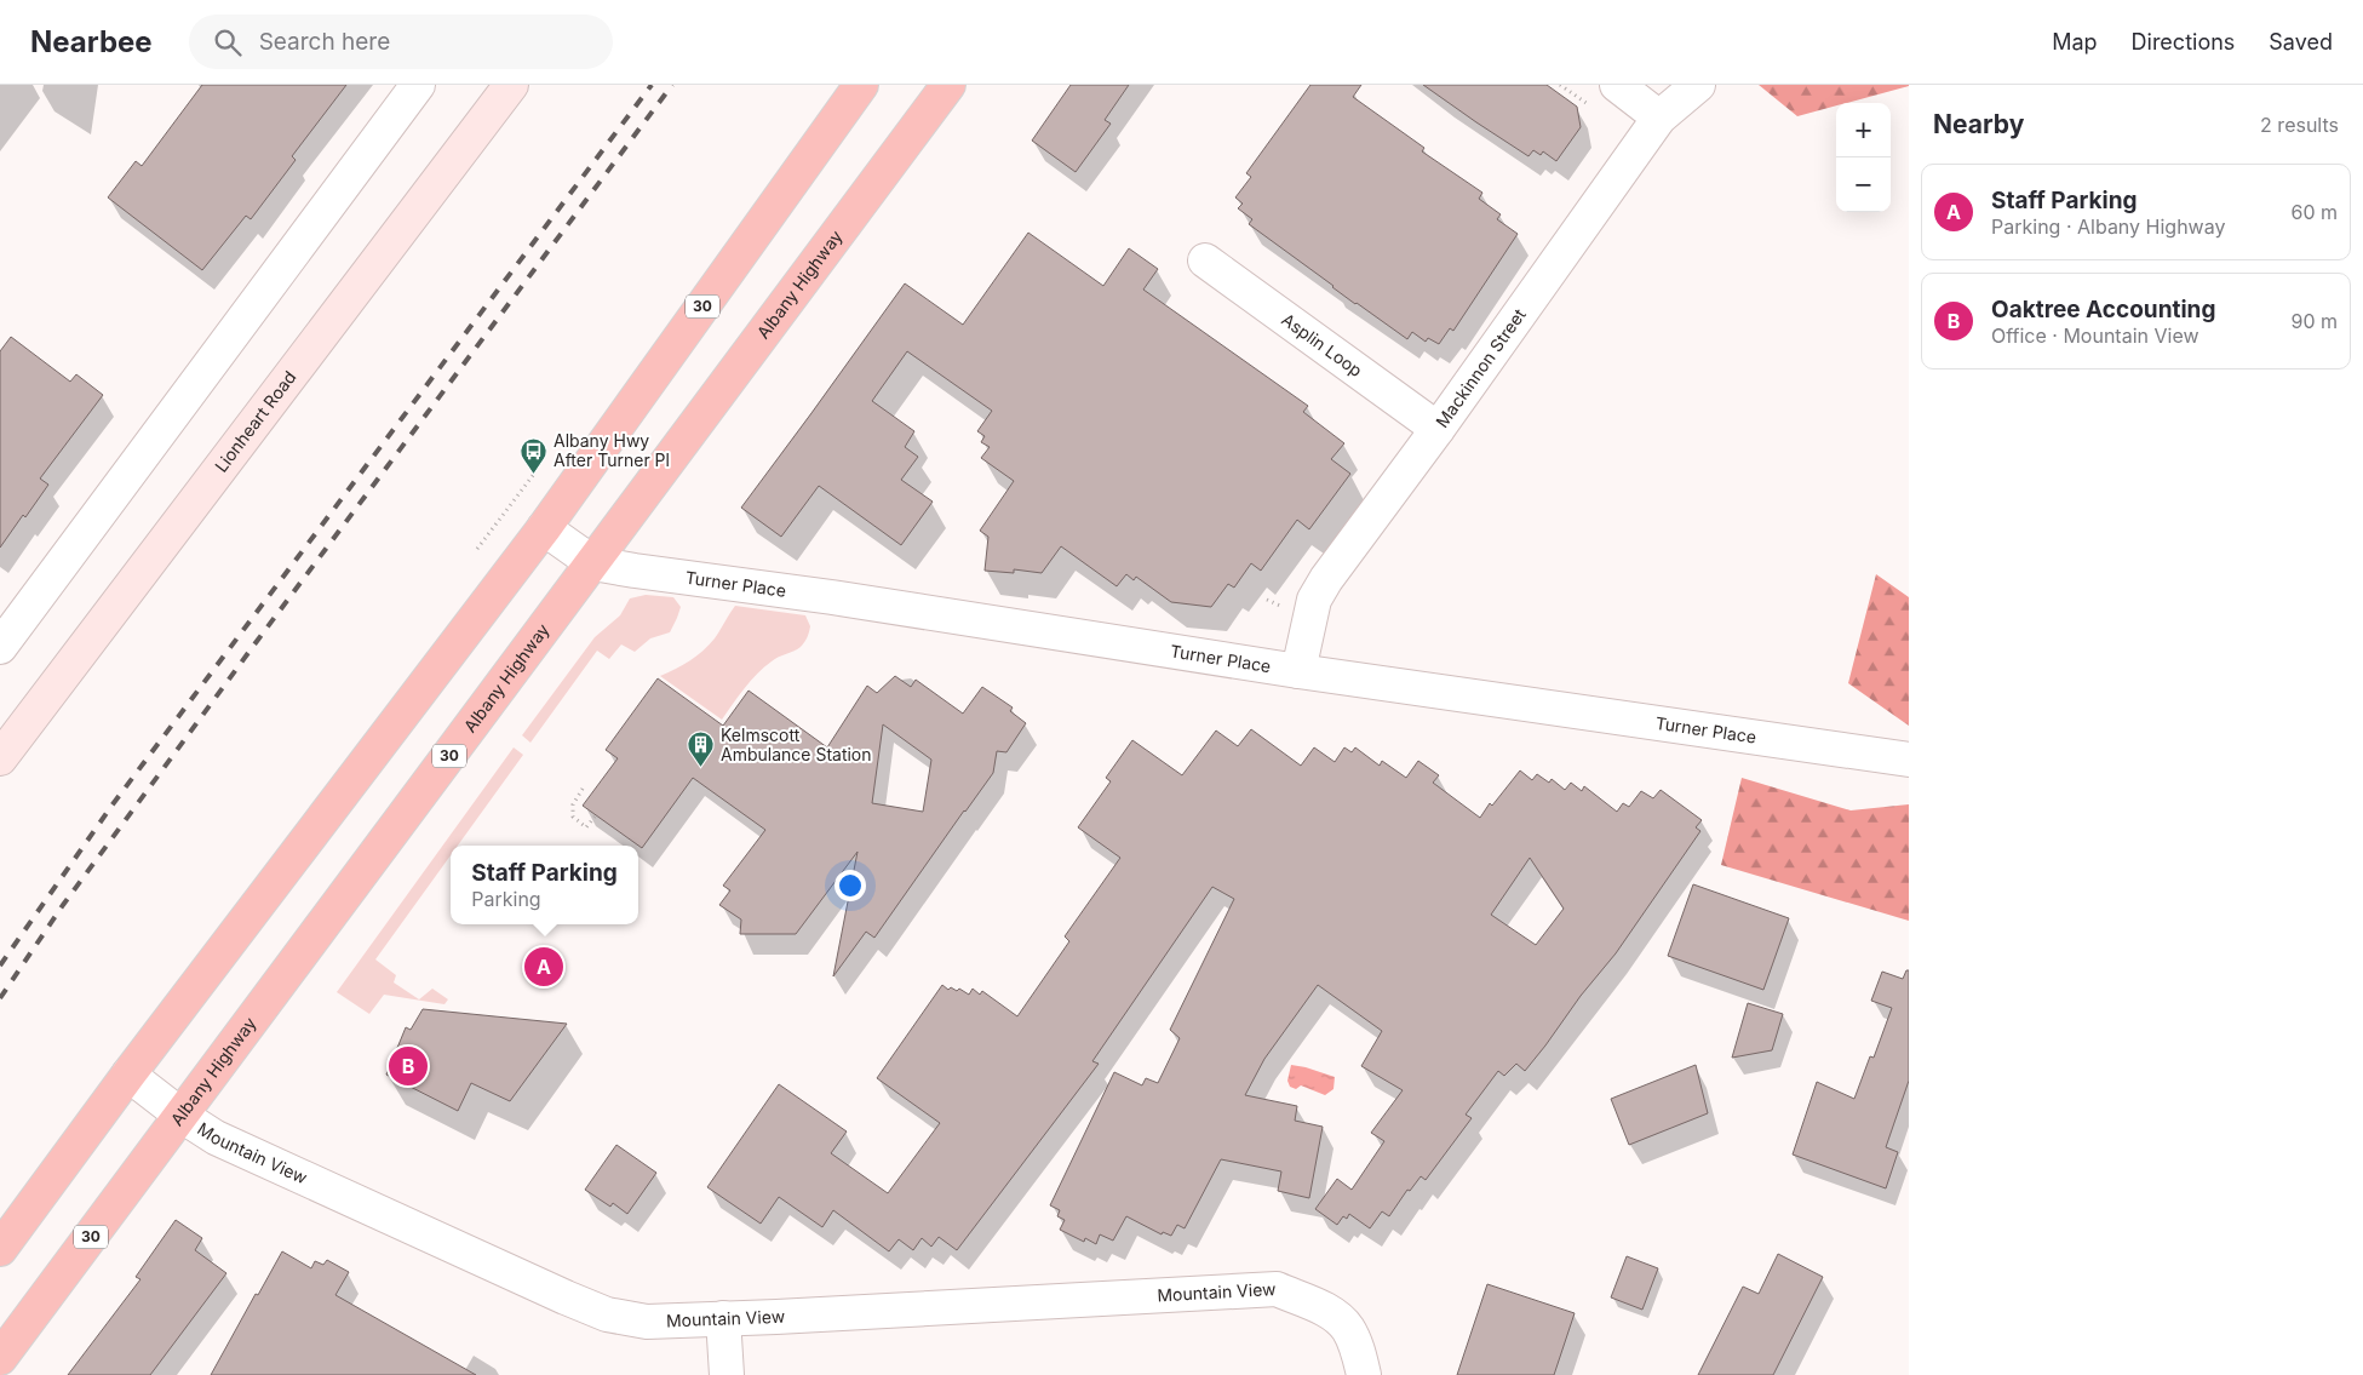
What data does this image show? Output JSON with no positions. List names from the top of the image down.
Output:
{
  "streets": {
    "highway": ["Albany Highway", "30"],
    "main road": ["Lionheart Road"],
    "street": [
      "Asplin Loop",
      "Mackinnon Street",
      "Turner Place",
      "Mountain View"
    ]
  },
  "crossings": [
    ["Albany Highway", "Turner Place"],
    ["Albany Highway", "Mountain View"],
    ["30", "Turner Place"],
    ["30", "Mountain View"],
    ["Asplin Loop", "Mackinnon Street"],
    ["Mackinnon Street", "Turner Place"]
  ],
  "places": {
    "bus stop": ["Albany Hwy After Turner Pl"],
    "building": ["Kelmscott Ambulance Station"]
  },
  "page": {
    "header": "Nearbee",
    "search": "Search here",
    "nav": ["Map", "Directions", "Saved"],
    "heading": ["Nearby", "2 results"],
    "map_buttons": ["+", "−"],
    "list": [
      {
        "mark": "A",
        "name": "Staff Parking",
        "note": "Parking · Albany Highway",
        "value": "60 m"
      },
      {
        "mark": "B",
        "name": "Oaktree Accounting",
        "note": "Office · Mountain View",
        "value": "90 m"
      }
    ],
    "popup": ["Staff Parking", "Parking"],
    "pins": ["A", "B"]
  }
}
